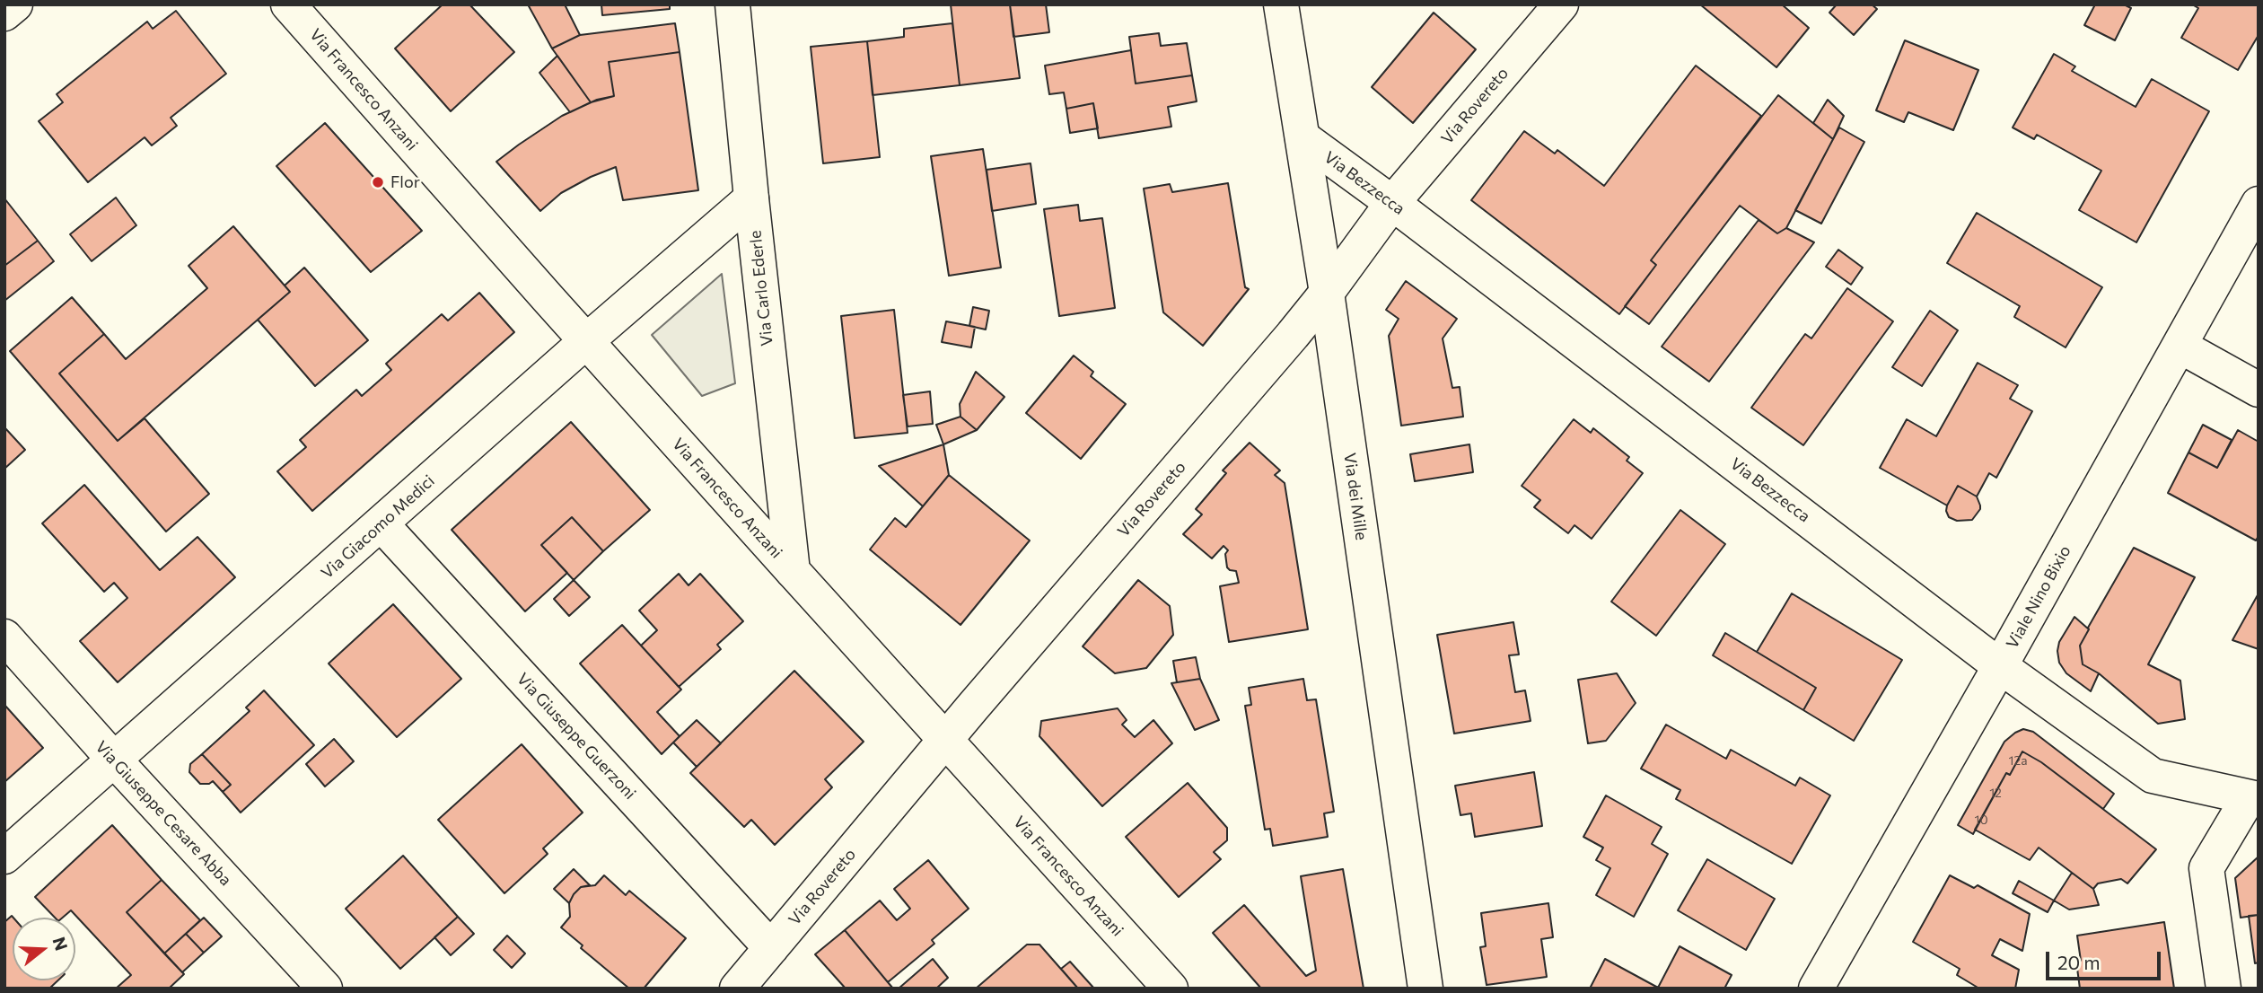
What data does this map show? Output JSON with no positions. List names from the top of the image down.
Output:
{
  "streets": {
    "street": [
      "Via Francesco Anzani",
      "Via Rovereto",
      "Via Bezzecca",
      "Via Carlo Ederle",
      "Via dei Mille",
      "Via Giacomo Medici",
      "Viale Nino Bixio",
      "Via Giuseppe Guerzoni",
      "Via Giuseppe Cesare Abba"
    ]
  },
  "crossings": [
    ["Via Francesco Anzani", "Via Rovereto"],
    ["Via Francesco Anzani", "Via Carlo Ederle"],
    ["Via Francesco Anzani", "Via Giacomo Medici"],
    ["Via Rovereto", "Via Bezzecca"],
    ["Via Rovereto", "Via dei Mille"],
    ["Via Rovereto", "Via Giuseppe Guerzoni"],
    ["Via Bezzecca", "Via dei Mille"],
    ["Via Bezzecca", "Viale Nino Bixio"],
    ["Via Carlo Ederle", "Via Giacomo Medici"],
    ["Via Giacomo Medici", "Via Giuseppe Guerzoni"],
    ["Via Giacomo Medici", "Via Giuseppe Cesare Abba"]
  ],
  "places": ["Flor"],
  "house_numbers": ["12a", "12", "10"],
  "scale_bar": "20 m",
  "north": "right"
}
